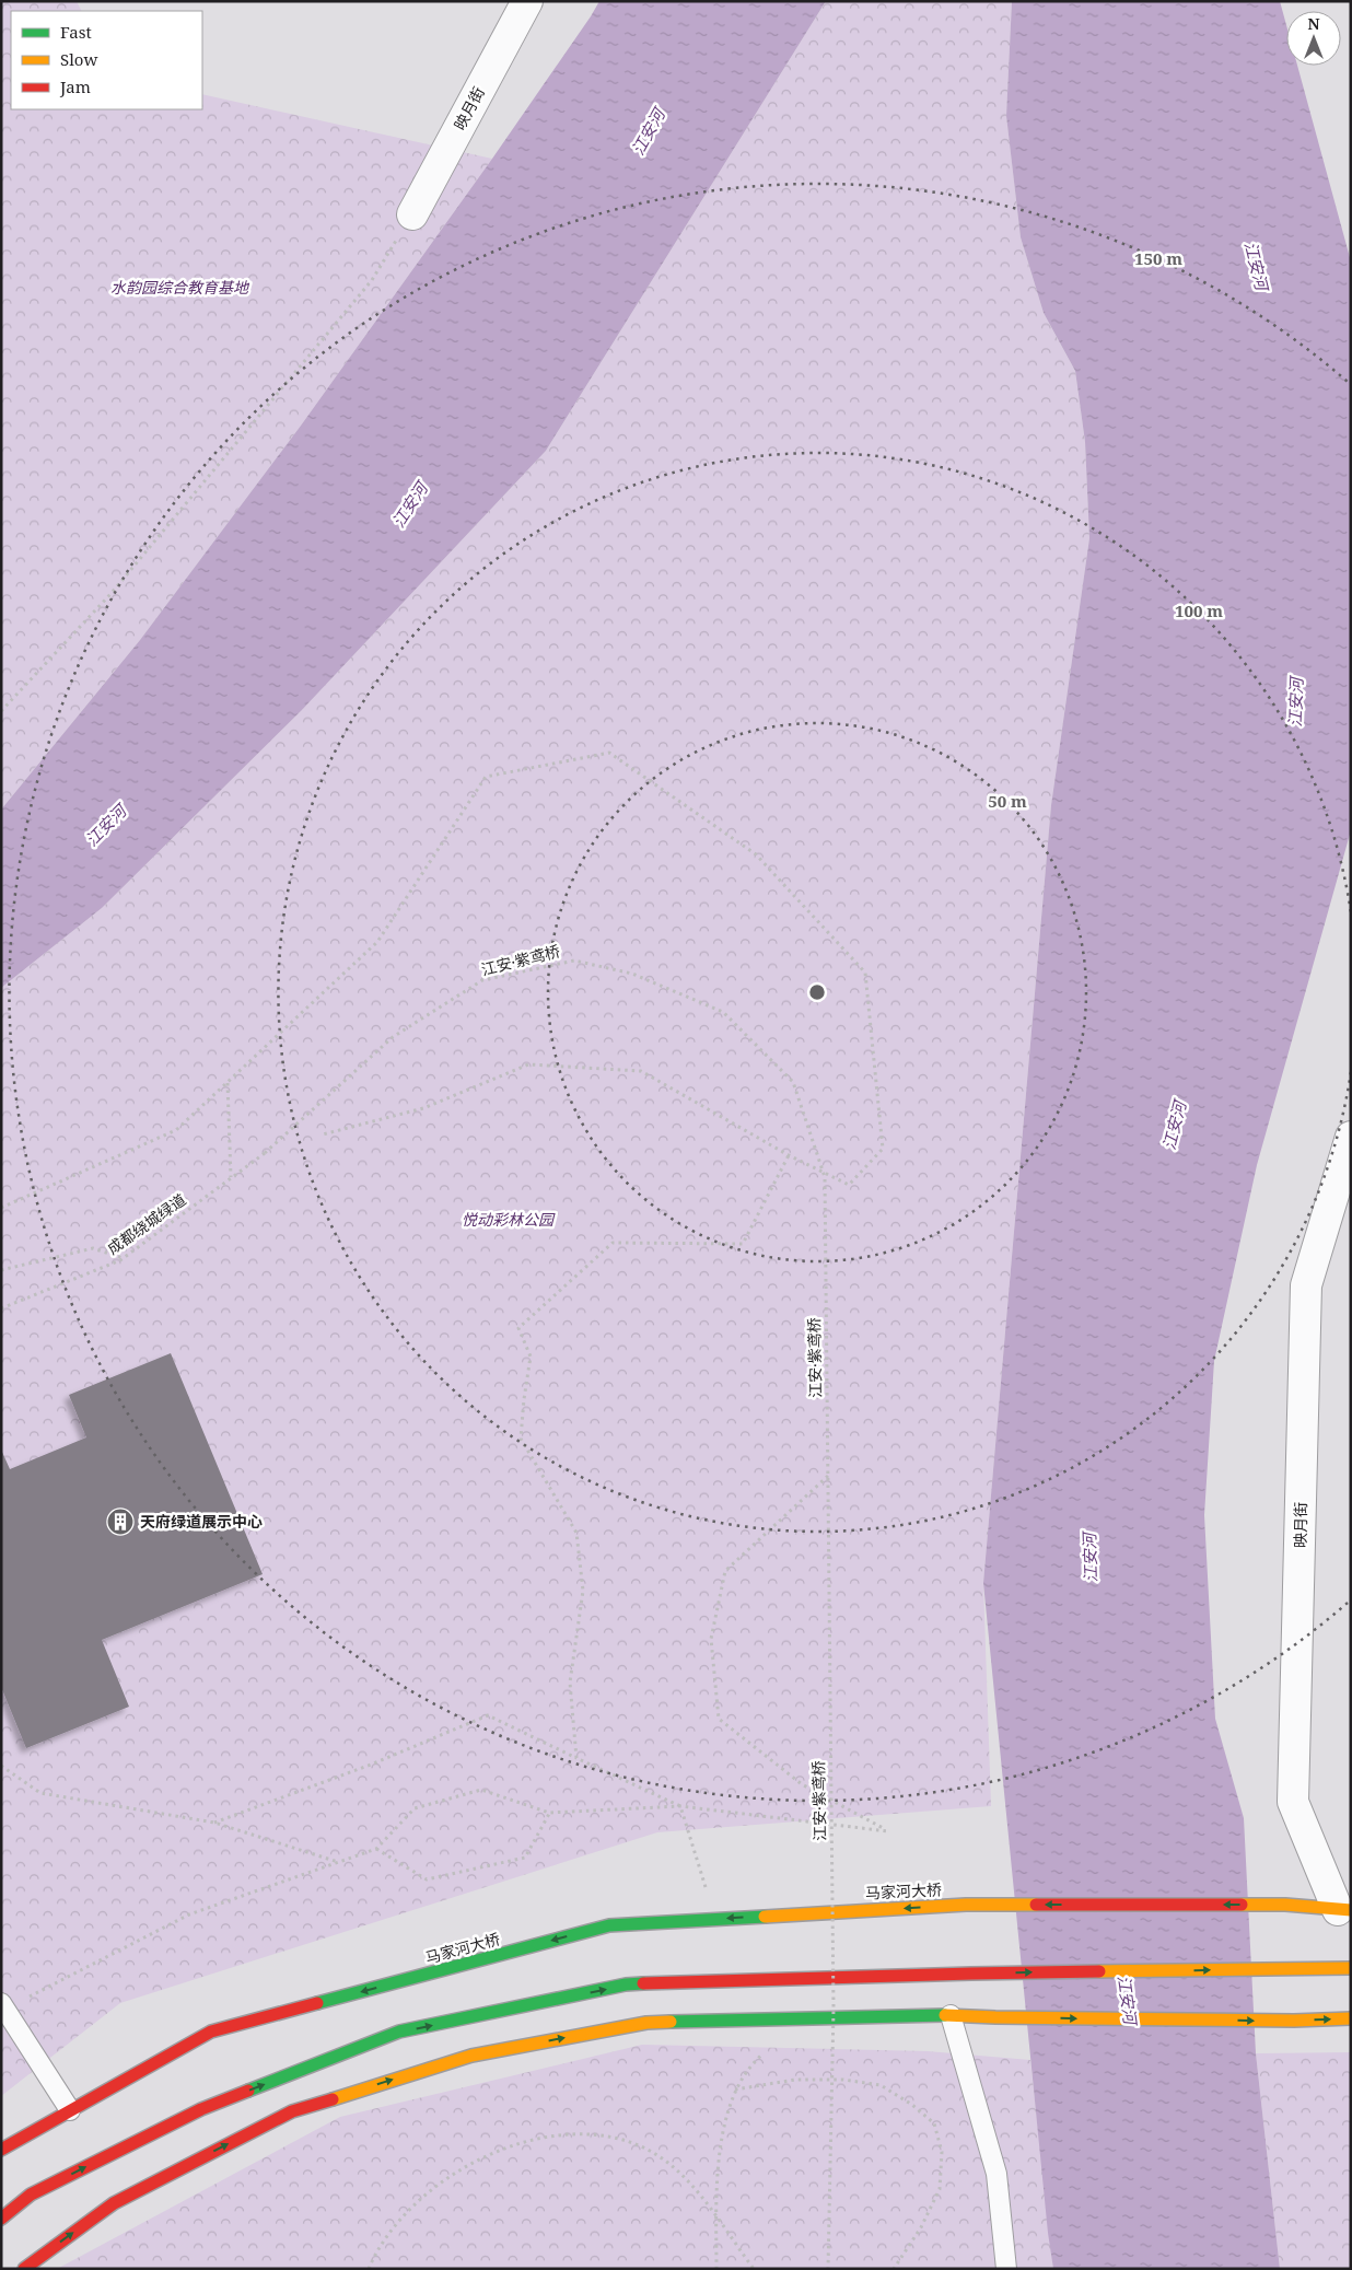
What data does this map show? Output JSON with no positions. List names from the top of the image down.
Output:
{
  "streets": {
    "main road": ["马家河大桥"],
    "street": ["映月街"],
    "path": ["江安·紫鸢桥", "成都绕城绿道"]
  },
  "crossings": [
    ["映月街", "马家河大桥"],
    ["江安·紫鸢桥", "成都绕城绿道"]
  ],
  "water": ["江安河"],
  "parks": ["水韵园综合教育基地", "悦动彩林公园"],
  "places": {
    "building": ["天府绿道展示中心"]
  },
  "legend": ["Fast", "Slow", "Jam"],
  "north": "top",
  "rings": ["150 m", "100 m", "50 m"]
}
